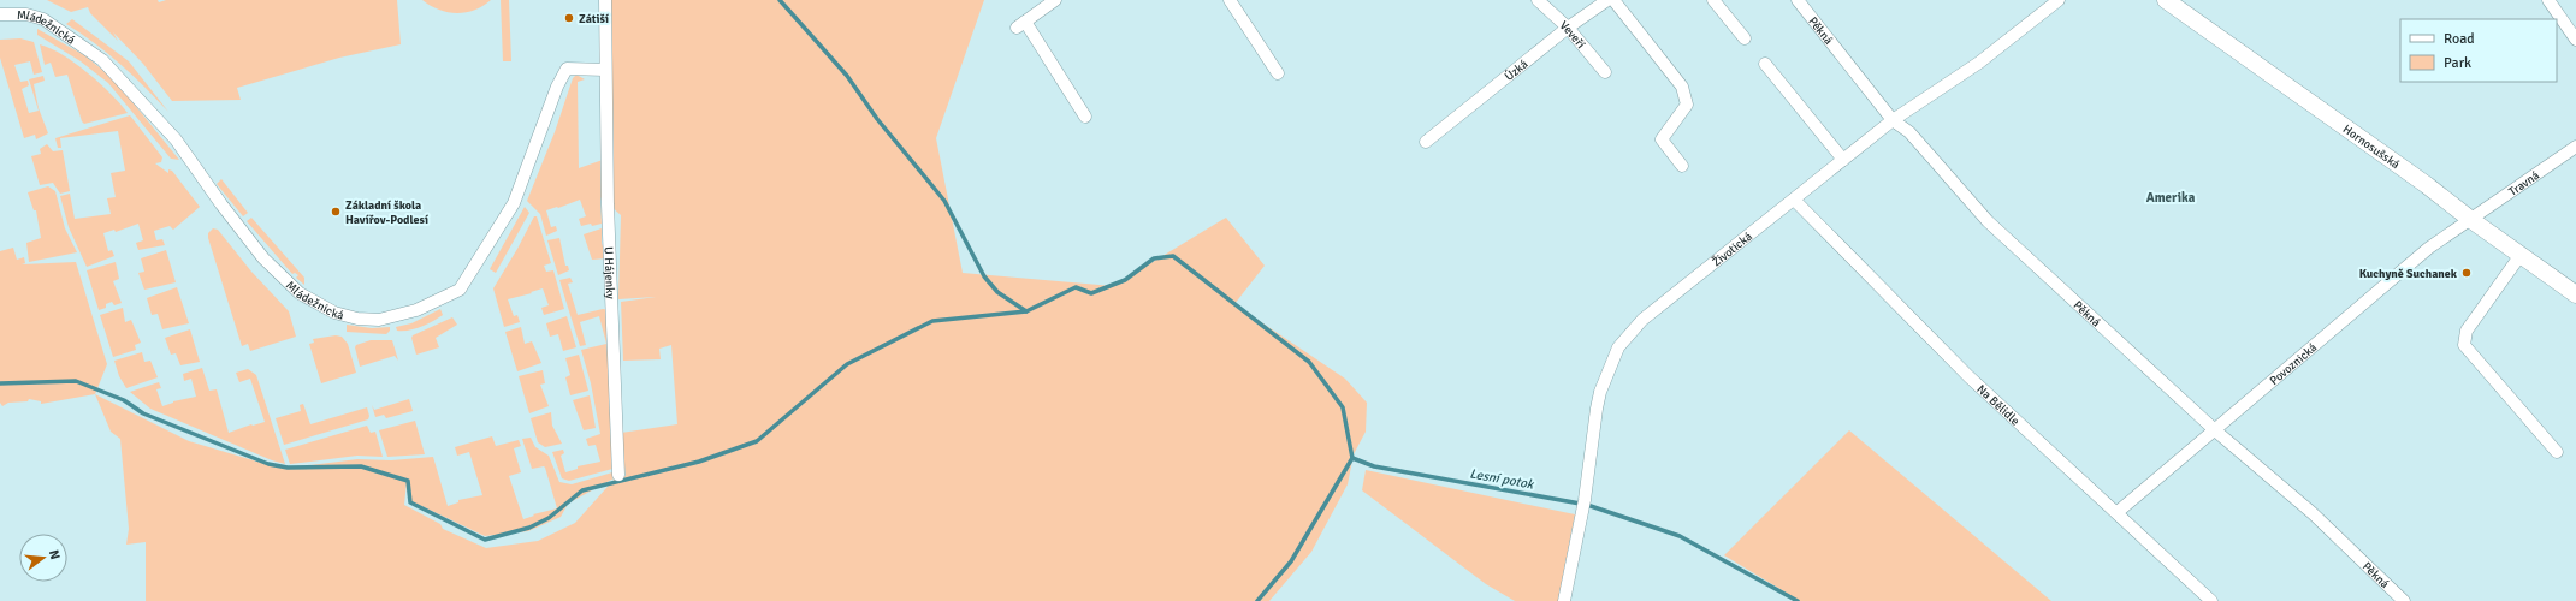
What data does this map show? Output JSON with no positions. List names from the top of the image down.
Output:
{
  "streets": {
    "street": [
      "Mládežnická",
      "Pěkná",
      "Veveří",
      "Úzká",
      "Hornosušská",
      "Travná",
      "Životická",
      "U Hájenky",
      "Povoznická",
      "Na Bělidle"
    ]
  },
  "crossings": [
    ["Mládežnická", "U Hájenky"],
    ["Pěkná", "Životická"],
    ["Pěkná", "Povoznická"],
    ["Veveří", "Úzká"],
    ["Hornosušská", "Travná"],
    ["Hornosušská", "Povoznická"],
    ["Travná", "Povoznická"],
    ["Životická", "Na Bělidle"],
    ["Povoznická", "Na Bělidle"]
  ],
  "districts": ["Amerika"],
  "water": ["Lesní potok"],
  "places": ["Zátiší", "Základní škola Havířov-Podlesí", "Kuchyně Suchanek"],
  "legend": ["Road", "Park"],
  "north": "right"
}
